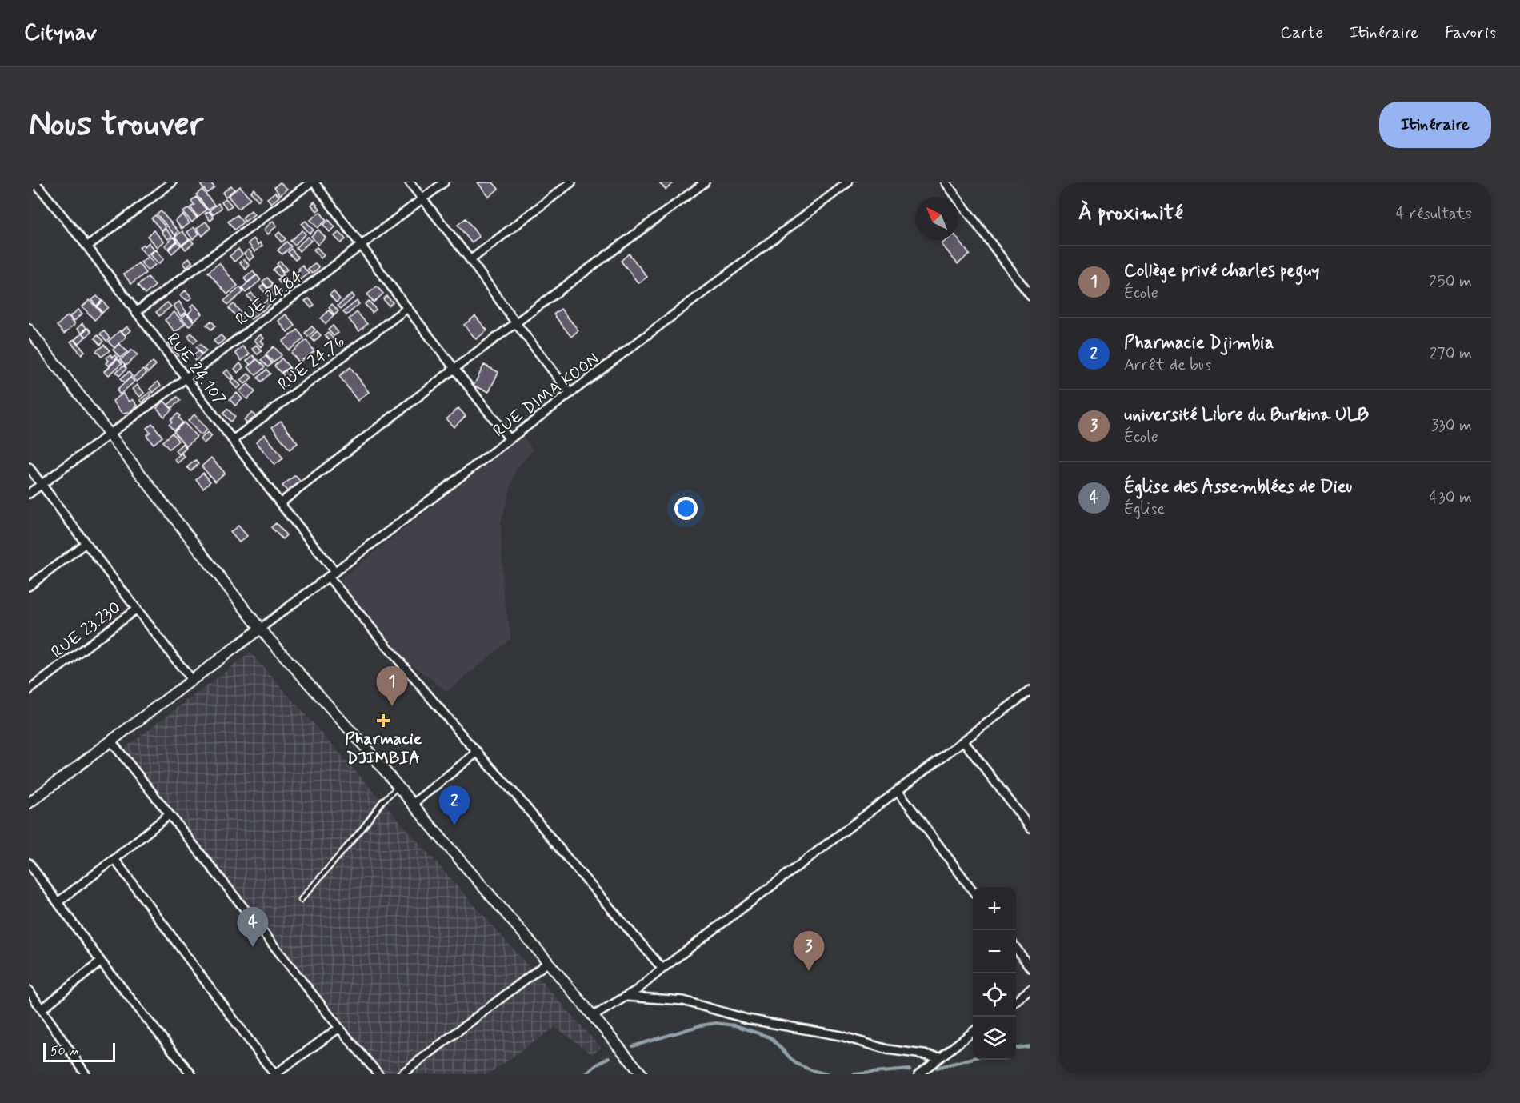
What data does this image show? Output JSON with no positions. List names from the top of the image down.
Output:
{
  "streets": {
    "street": [
      "RUE 24.84",
      "RUE 24.76",
      "RUE 24.107",
      "RUE DIMA KOON",
      "RUE 23.230"
    ]
  },
  "crossings": [
    ["RUE 24.84", "RUE 24.107"],
    ["RUE 24.76", "RUE 24.107"],
    ["RUE 24.107", "RUE DIMA KOON"]
  ],
  "places": {
    "health": ["Pharmacie DJIMBIA"]
  },
  "scale_bar": "50 m",
  "north": "top left",
  "page": {
    "header": "Citynav",
    "nav": ["Carte", "Itinéraire", "Favoris"],
    "buttons": "Itinéraire",
    "title": "Nous trouver",
    "heading": ["À proximité", "4 résultats"],
    "list": [
      {
        "mark": "1",
        "name": "Collège privé charles peguy",
        "note": "École",
        "value": "250 m"
      },
      {
        "mark": "2",
        "name": "Pharmacie Djimbia",
        "note": "Arrêt de bus",
        "value": "270 m"
      },
      {
        "mark": "3",
        "name": "université Libre du Burkina ULB",
        "note": "École",
        "value": "330 m"
      },
      {
        "mark": "4",
        "name": "Église des Assemblées de Dieu",
        "note": "Église",
        "value": "430 m"
      }
    ],
    "pins": [
      "1",
      "2",
      "4",
      "3"
    ],
    "map_buttons": ["+", "−"],
    "scale": "50 m"
  }
}
